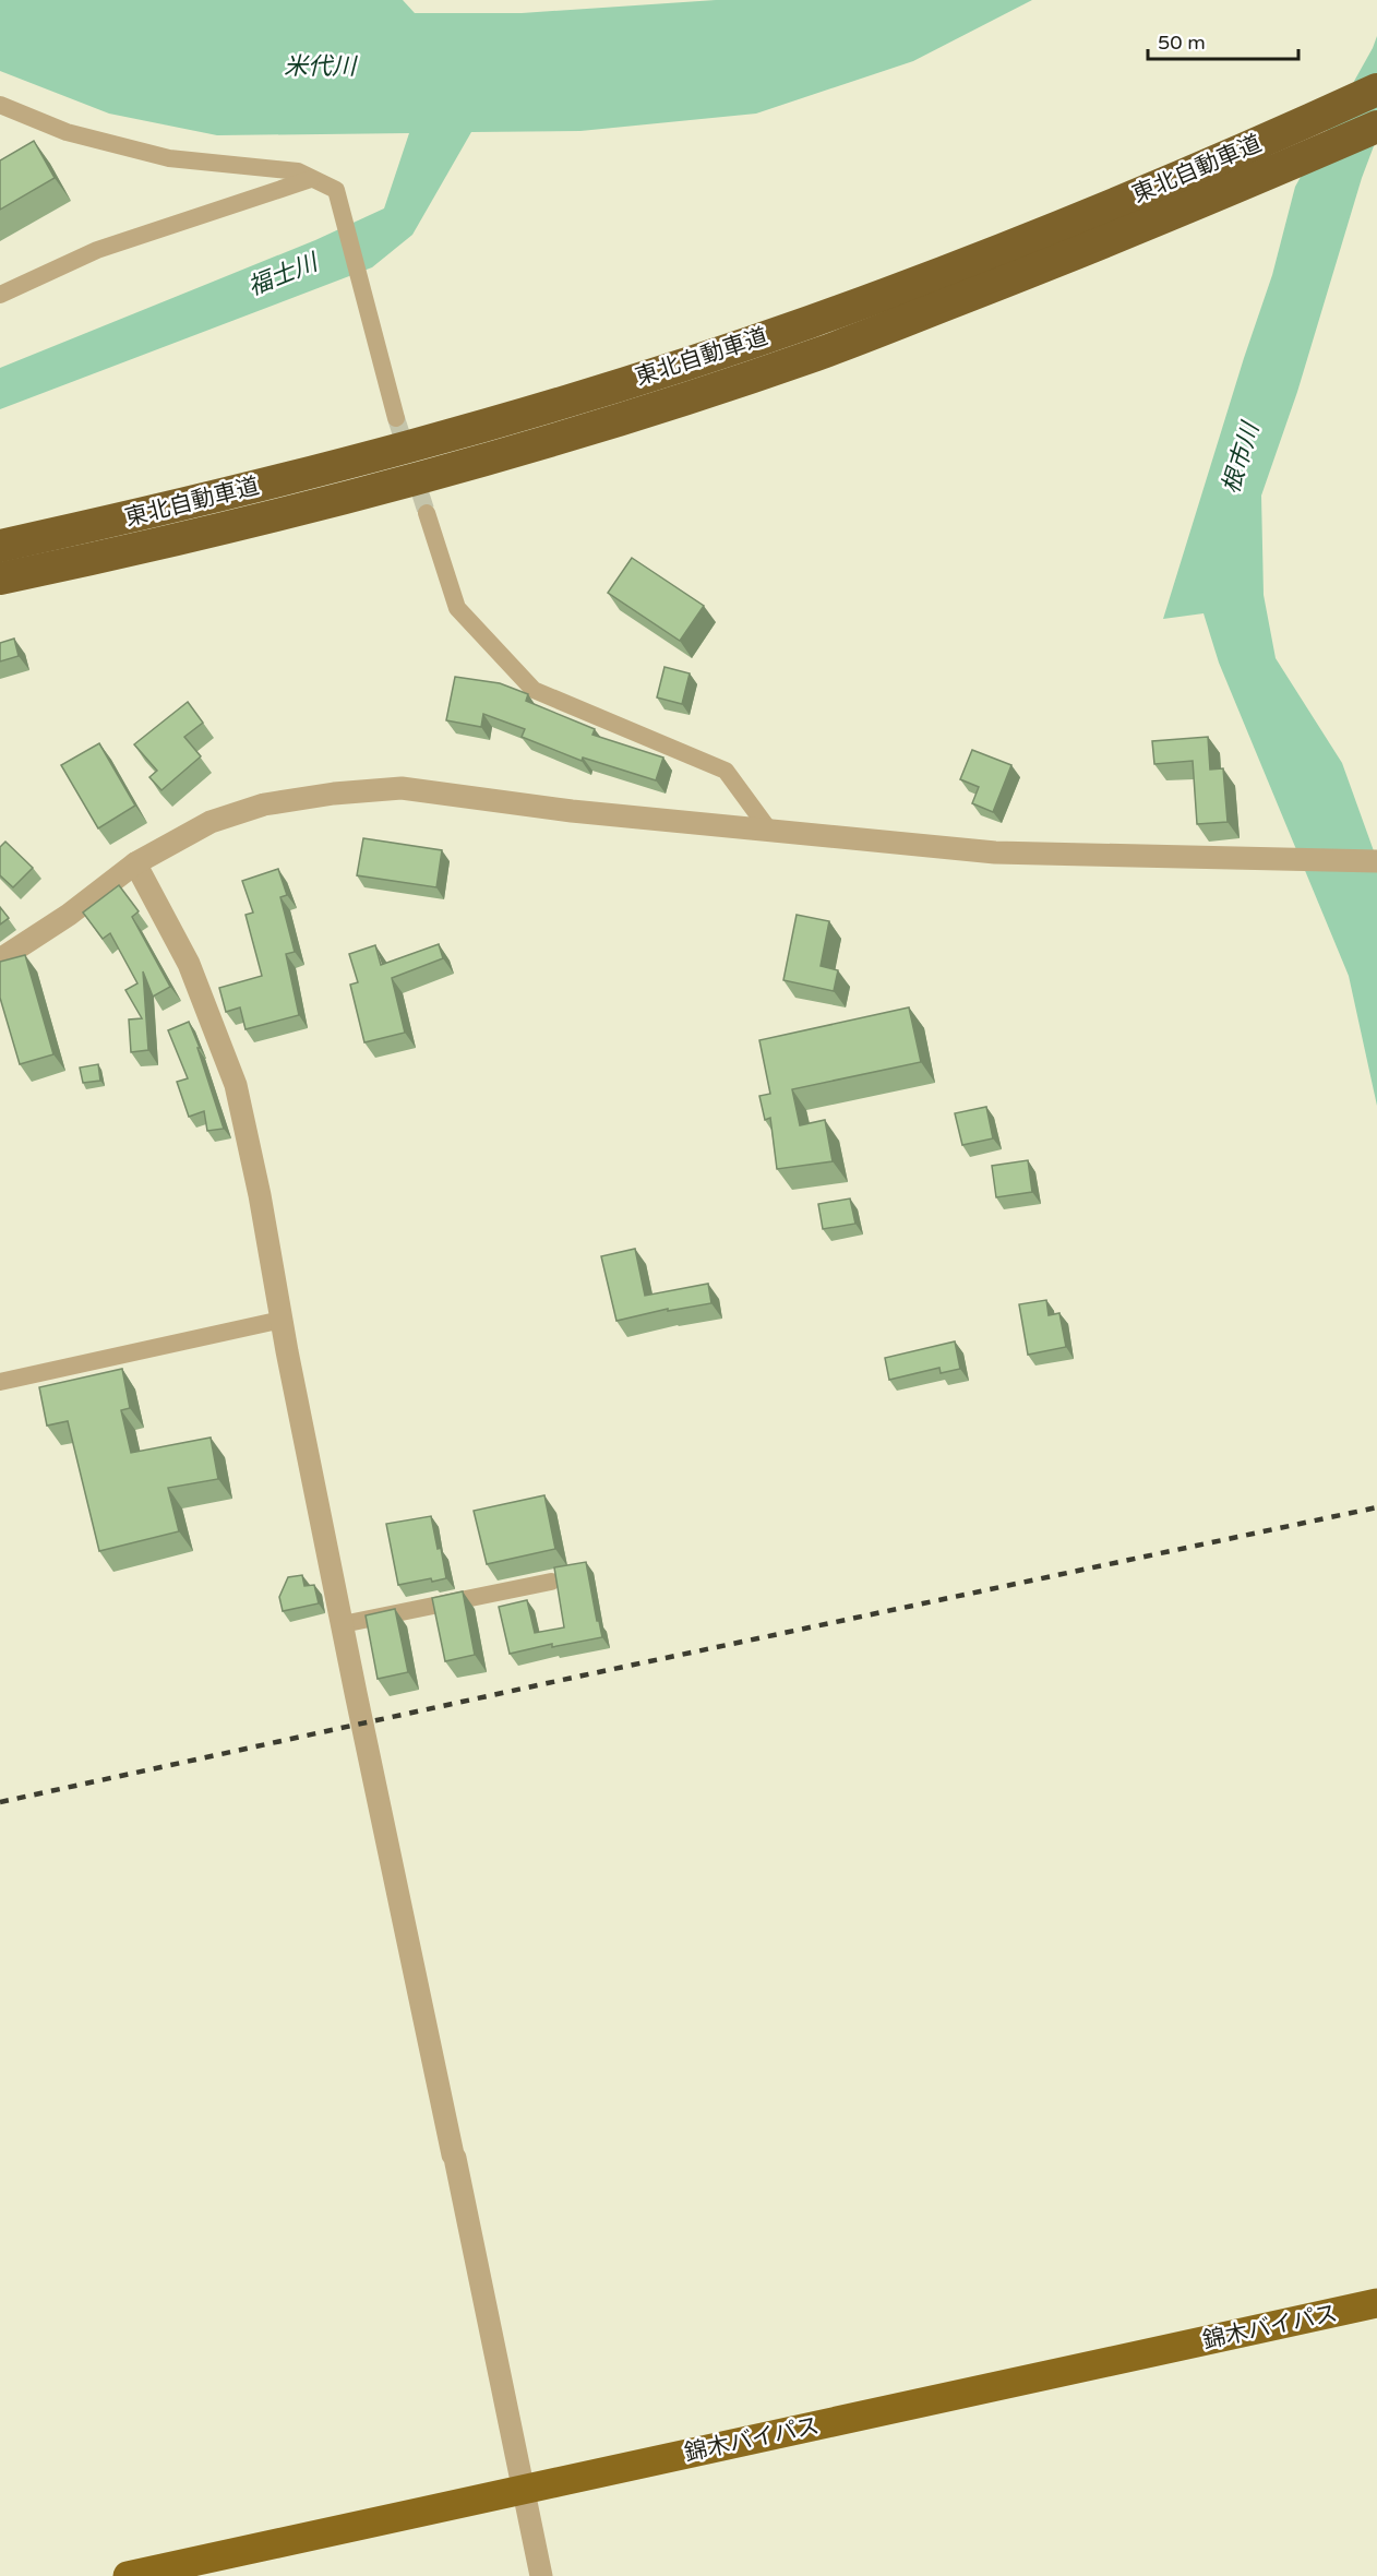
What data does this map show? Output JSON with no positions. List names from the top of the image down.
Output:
{
  "streets": {
    "highway": ["東北自動車道", "錦木バイパス"]
  },
  "water": ["米代川", "福士川", "根市川"],
  "scale_bar": "50 m"
}
